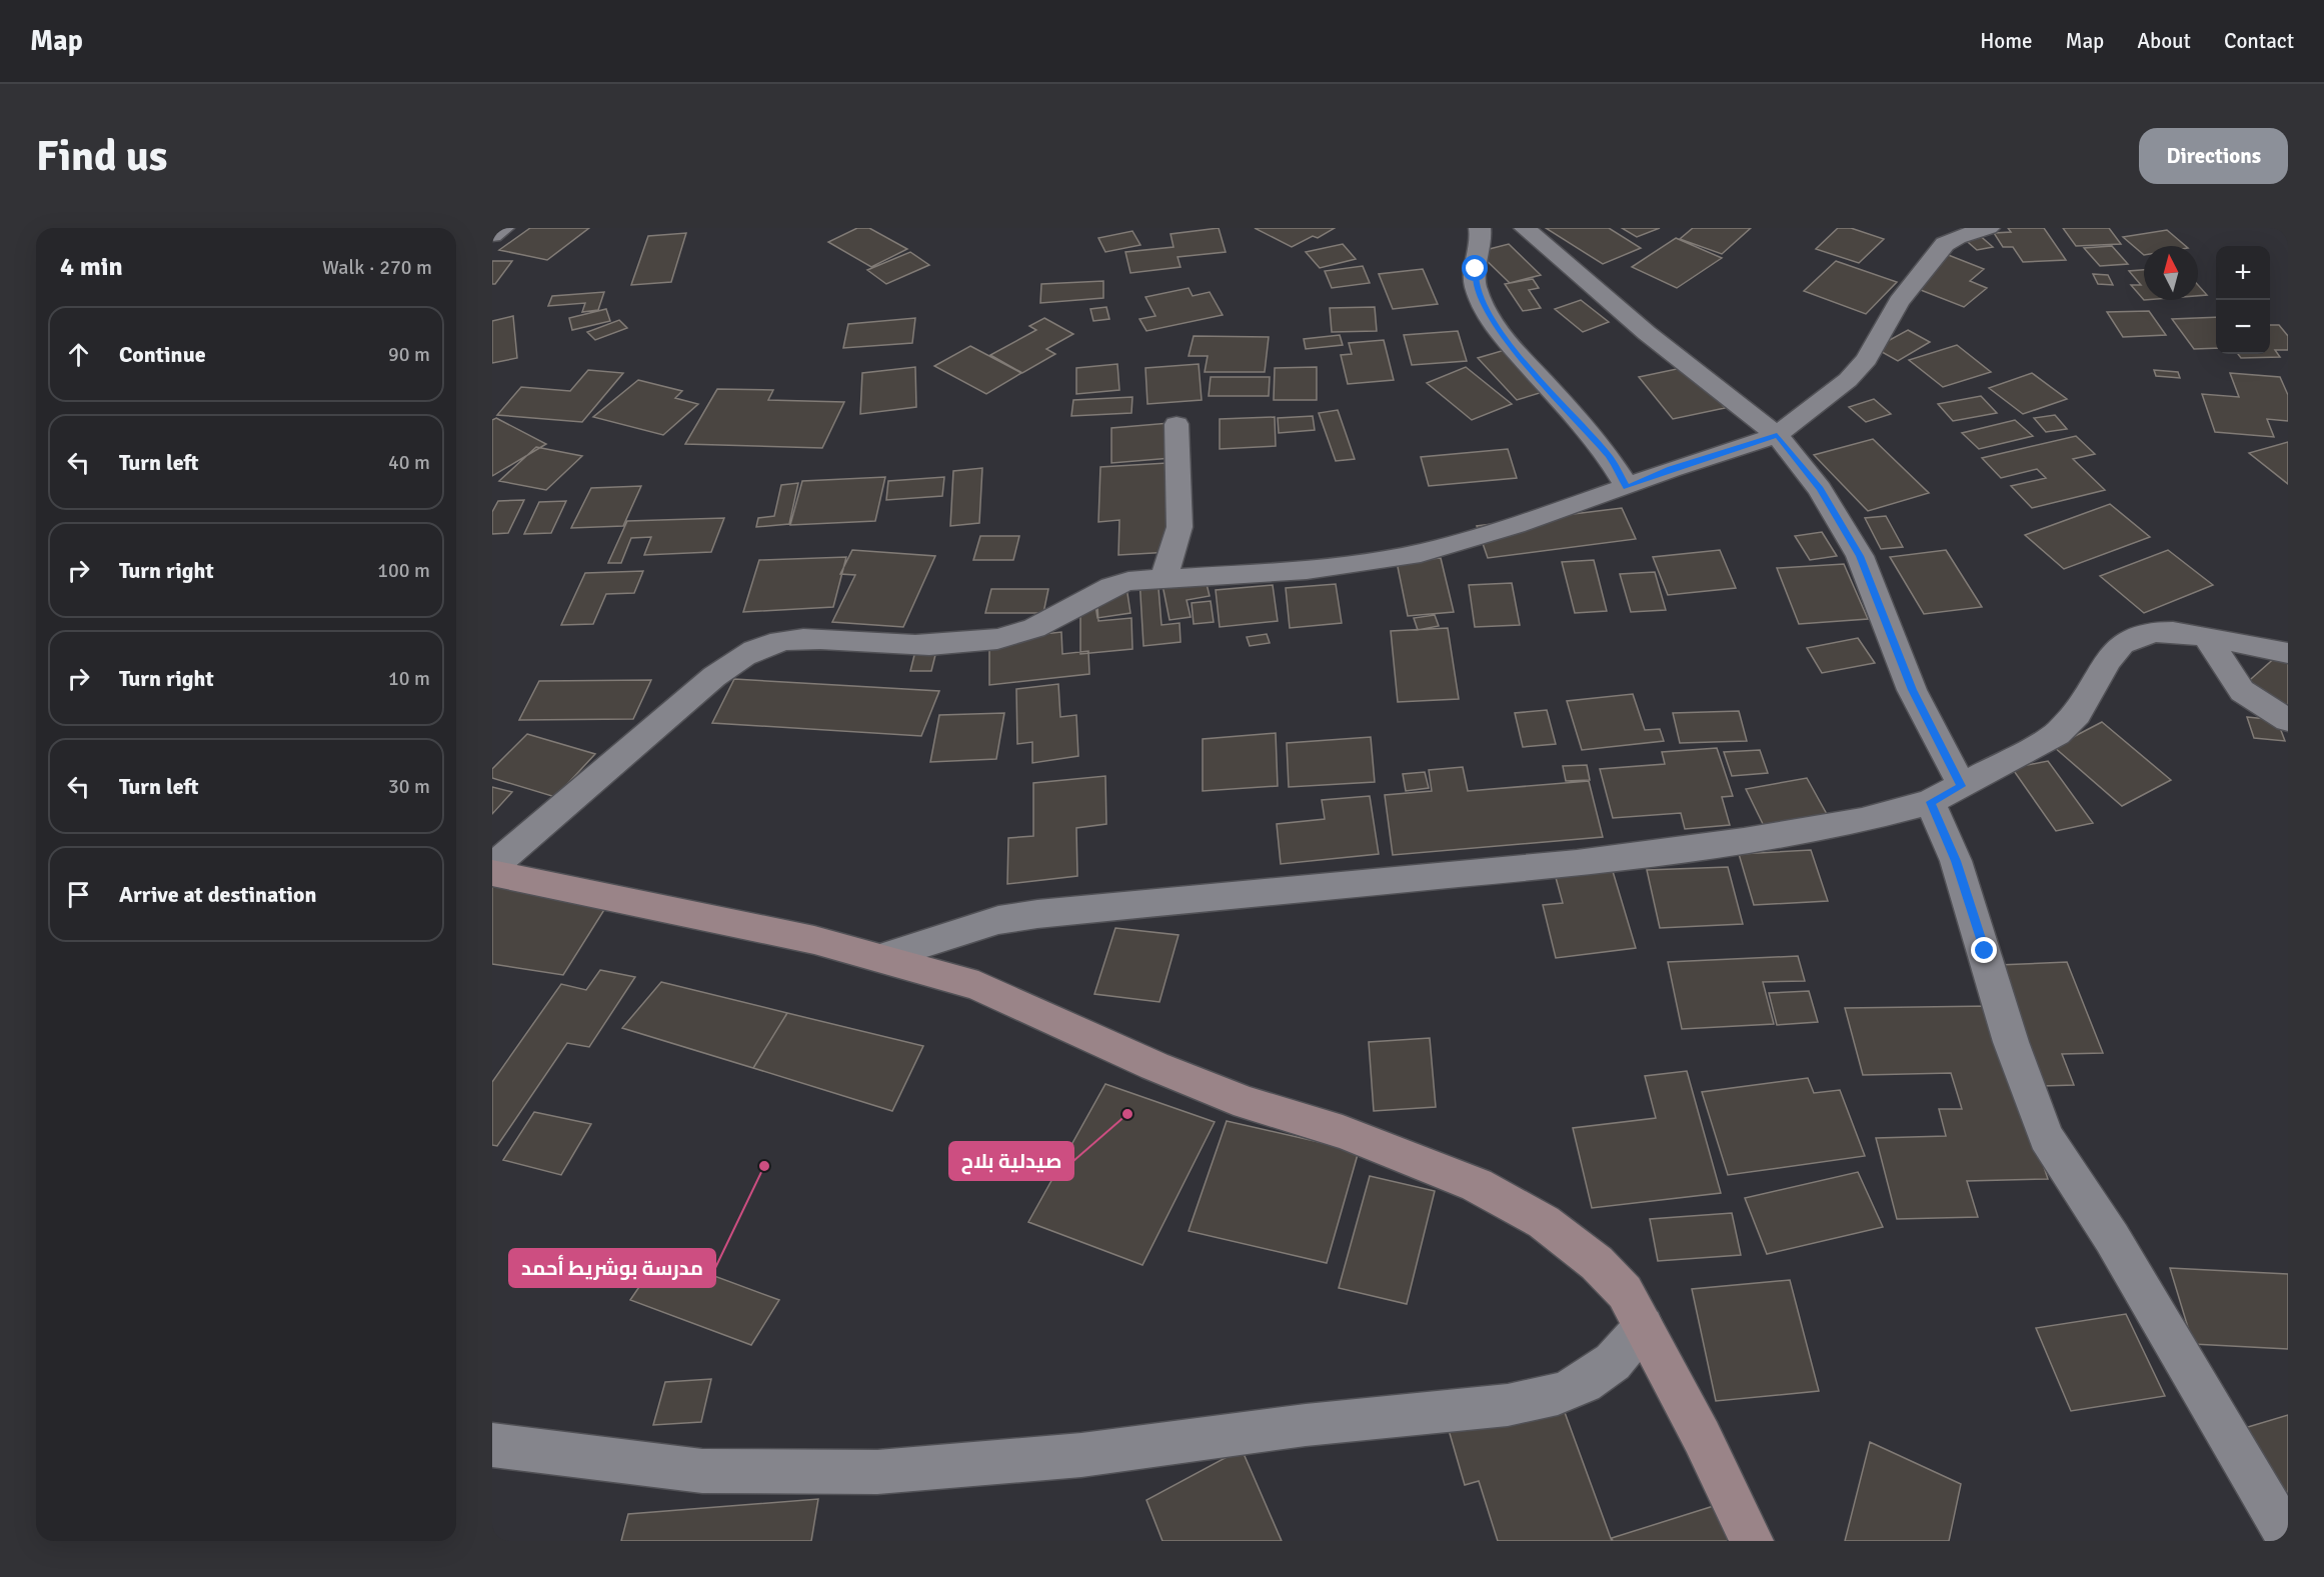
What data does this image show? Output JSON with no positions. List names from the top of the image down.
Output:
{
  "places": ["صيدلية بلاح", "مدرسة بوشريط أحمد"],
  "north": "top",
  "page": {
    "header": "Map",
    "nav": [
      "Home",
      "Map",
      "About",
      "Contact"
    ],
    "buttons": "Directions",
    "title": "Find us",
    "heading": ["4 min", "Walk · 270 m"],
    "map_buttons": ["+", "−"],
    "list": [
      ["Continue", "90 m"],
      ["Turn left", "40 m"],
      ["Turn right", "100 m"],
      ["Turn right", "10 m"],
      ["Turn left", "30 m"],
      "Arrive at destination"
    ]
  }
}
